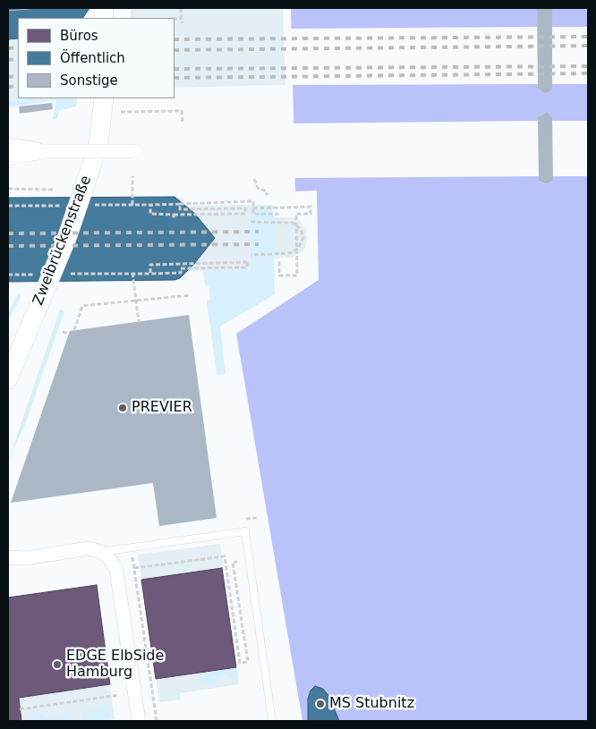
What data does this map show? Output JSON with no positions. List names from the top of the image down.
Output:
{
  "streets": {
    "main road": ["Zweibrückenstraße"]
  },
  "places": ["PREVIER", "EDGE ElbSide Hamburg", "MS Stubnitz"],
  "legend": ["Büros", "Öffentlich", "Sonstige"]
}
